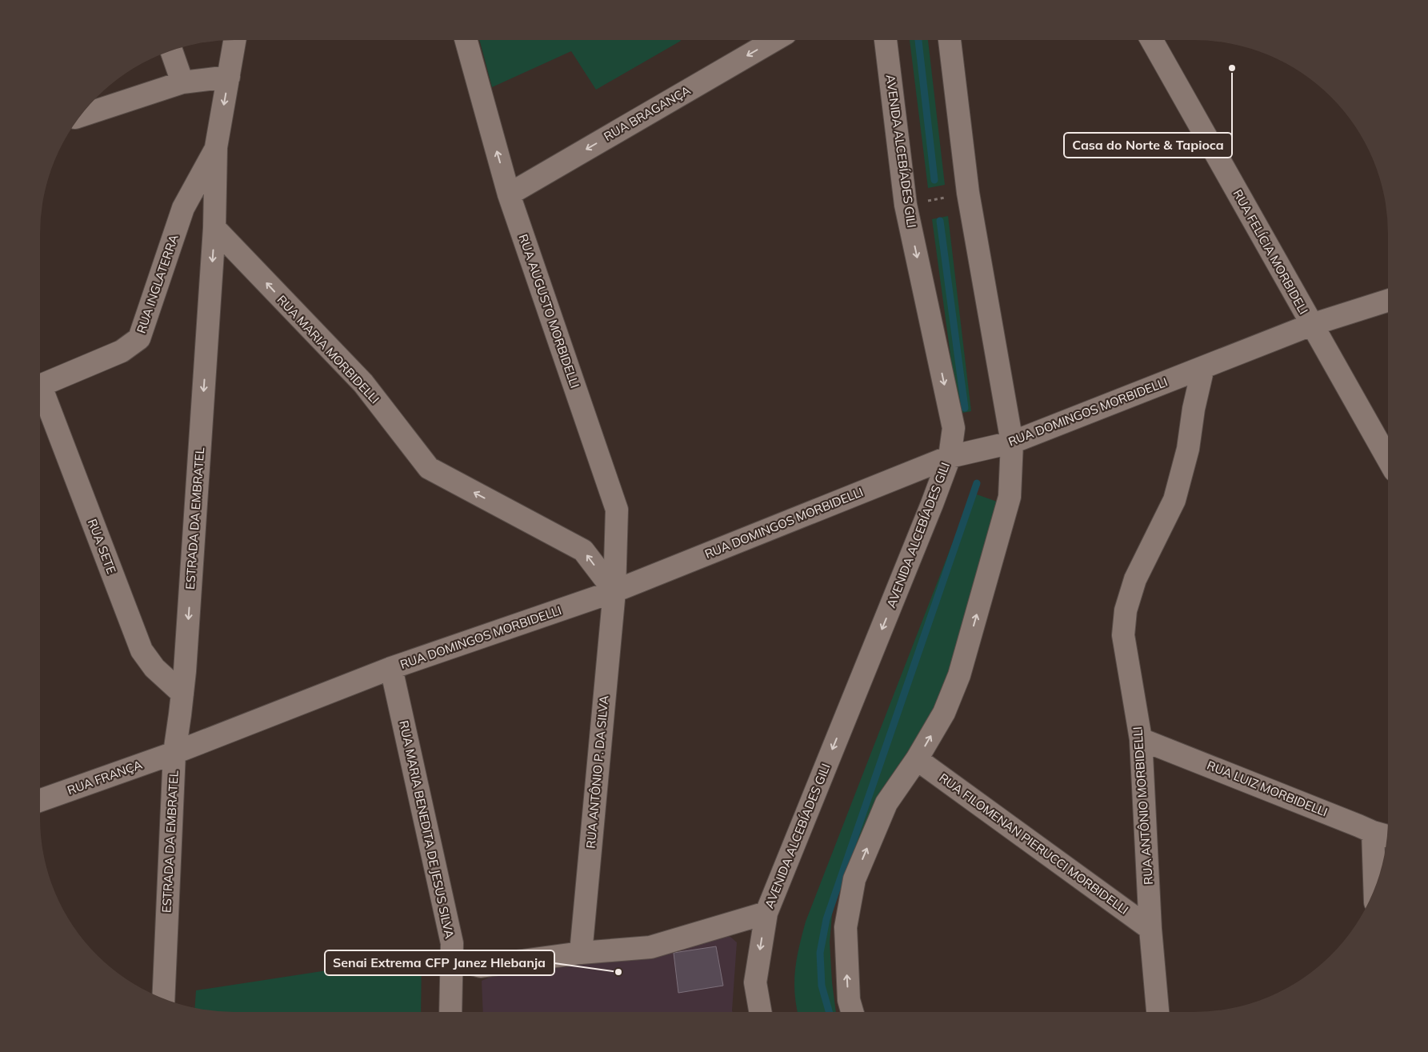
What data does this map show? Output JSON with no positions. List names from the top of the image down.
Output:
{
  "streets": {
    "street": [
      "RUA BRAGANÇA",
      "AVENIDA ALCEBÍADES GILI",
      "RUA FELÍCIA MORBIDELI",
      "RUA INGLATERRA",
      "RUA AUGUSTO MORBIDELLI",
      "RUA MARIA MORBIDELLI",
      "RUA DOMINGOS MORBIDELLI",
      "ESTRADA DA EMBRATEL",
      "RUA SETE",
      "RUA ANTÔNIO P. DA SILVA",
      "RUA FRANÇA",
      "RUA LUIZ MORBIDELLI",
      "RUA ANTÔNIO MORBIDELLI",
      "RUA MARIA BENEDITA DE JESUS SILVA",
      "RUA FILOMENAN PIERUCCI MORBIDELLI"
    ]
  },
  "crossings": [
    ["RUA BRAGANÇA", "RUA AUGUSTO MORBIDELLI"],
    ["AVENIDA ALCEBÍADES GILI", "RUA DOMINGOS MORBIDELLI"],
    ["RUA FELÍCIA MORBIDELI", "RUA DOMINGOS MORBIDELLI"],
    ["RUA INGLATERRA", "ESTRADA DA EMBRATEL"],
    ["RUA AUGUSTO MORBIDELLI", "RUA MARIA MORBIDELLI"],
    ["RUA AUGUSTO MORBIDELLI", "RUA DOMINGOS MORBIDELLI"],
    ["RUA AUGUSTO MORBIDELLI", "RUA ANTÔNIO P. DA SILVA"],
    ["RUA MARIA MORBIDELLI", "RUA DOMINGOS MORBIDELLI"],
    ["RUA MARIA MORBIDELLI", "ESTRADA DA EMBRATEL"],
    ["RUA MARIA MORBIDELLI", "RUA ANTÔNIO P. DA SILVA"],
    ["RUA DOMINGOS MORBIDELLI", "ESTRADA DA EMBRATEL"],
    ["RUA DOMINGOS MORBIDELLI", "RUA ANTÔNIO P. DA SILVA"],
    ["RUA DOMINGOS MORBIDELLI", "RUA FRANÇA"],
    ["RUA DOMINGOS MORBIDELLI", "RUA ANTÔNIO MORBIDELLI"],
    ["RUA DOMINGOS MORBIDELLI", "RUA MARIA BENEDITA DE JESUS SILVA"],
    ["ESTRADA DA EMBRATEL", "RUA SETE"],
    ["ESTRADA DA EMBRATEL", "RUA FRANÇA"],
    ["RUA LUIZ MORBIDELLI", "RUA ANTÔNIO MORBIDELLI"],
    ["RUA ANTÔNIO MORBIDELLI", "RUA FILOMENAN PIERUCCI MORBIDELLI"]
  ],
  "one_way": ["RUA BRAGANÇA", "RUA MARIA MORBIDELLI", "ESTRADA DA EMBRATEL"],
  "places": ["Casa do Norte & Tapioca", "Senai Extrema CFP Janez Hlebanja"]
}
